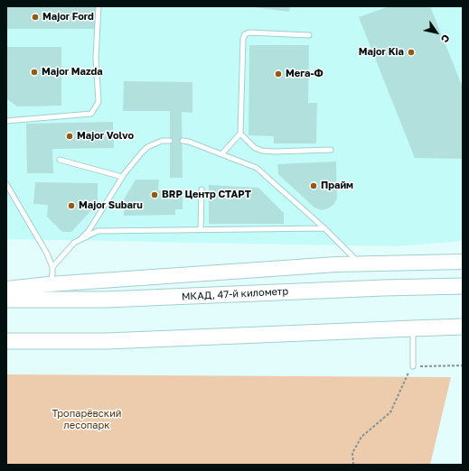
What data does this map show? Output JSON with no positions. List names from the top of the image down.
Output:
{
  "streets": {
    "highway": ["МКАД, 47-й километр"]
  },
  "parks": ["Тропарёвский лесопарк"],
  "places": [
    "Major Ford",
    "Major Kia",
    "Major Mazda",
    "Мега-Ф",
    "Major Volvo",
    "Прайм",
    "BRP Центр СТАРТ",
    "Major Subaru"
  ],
  "north": "bottom right"
}
